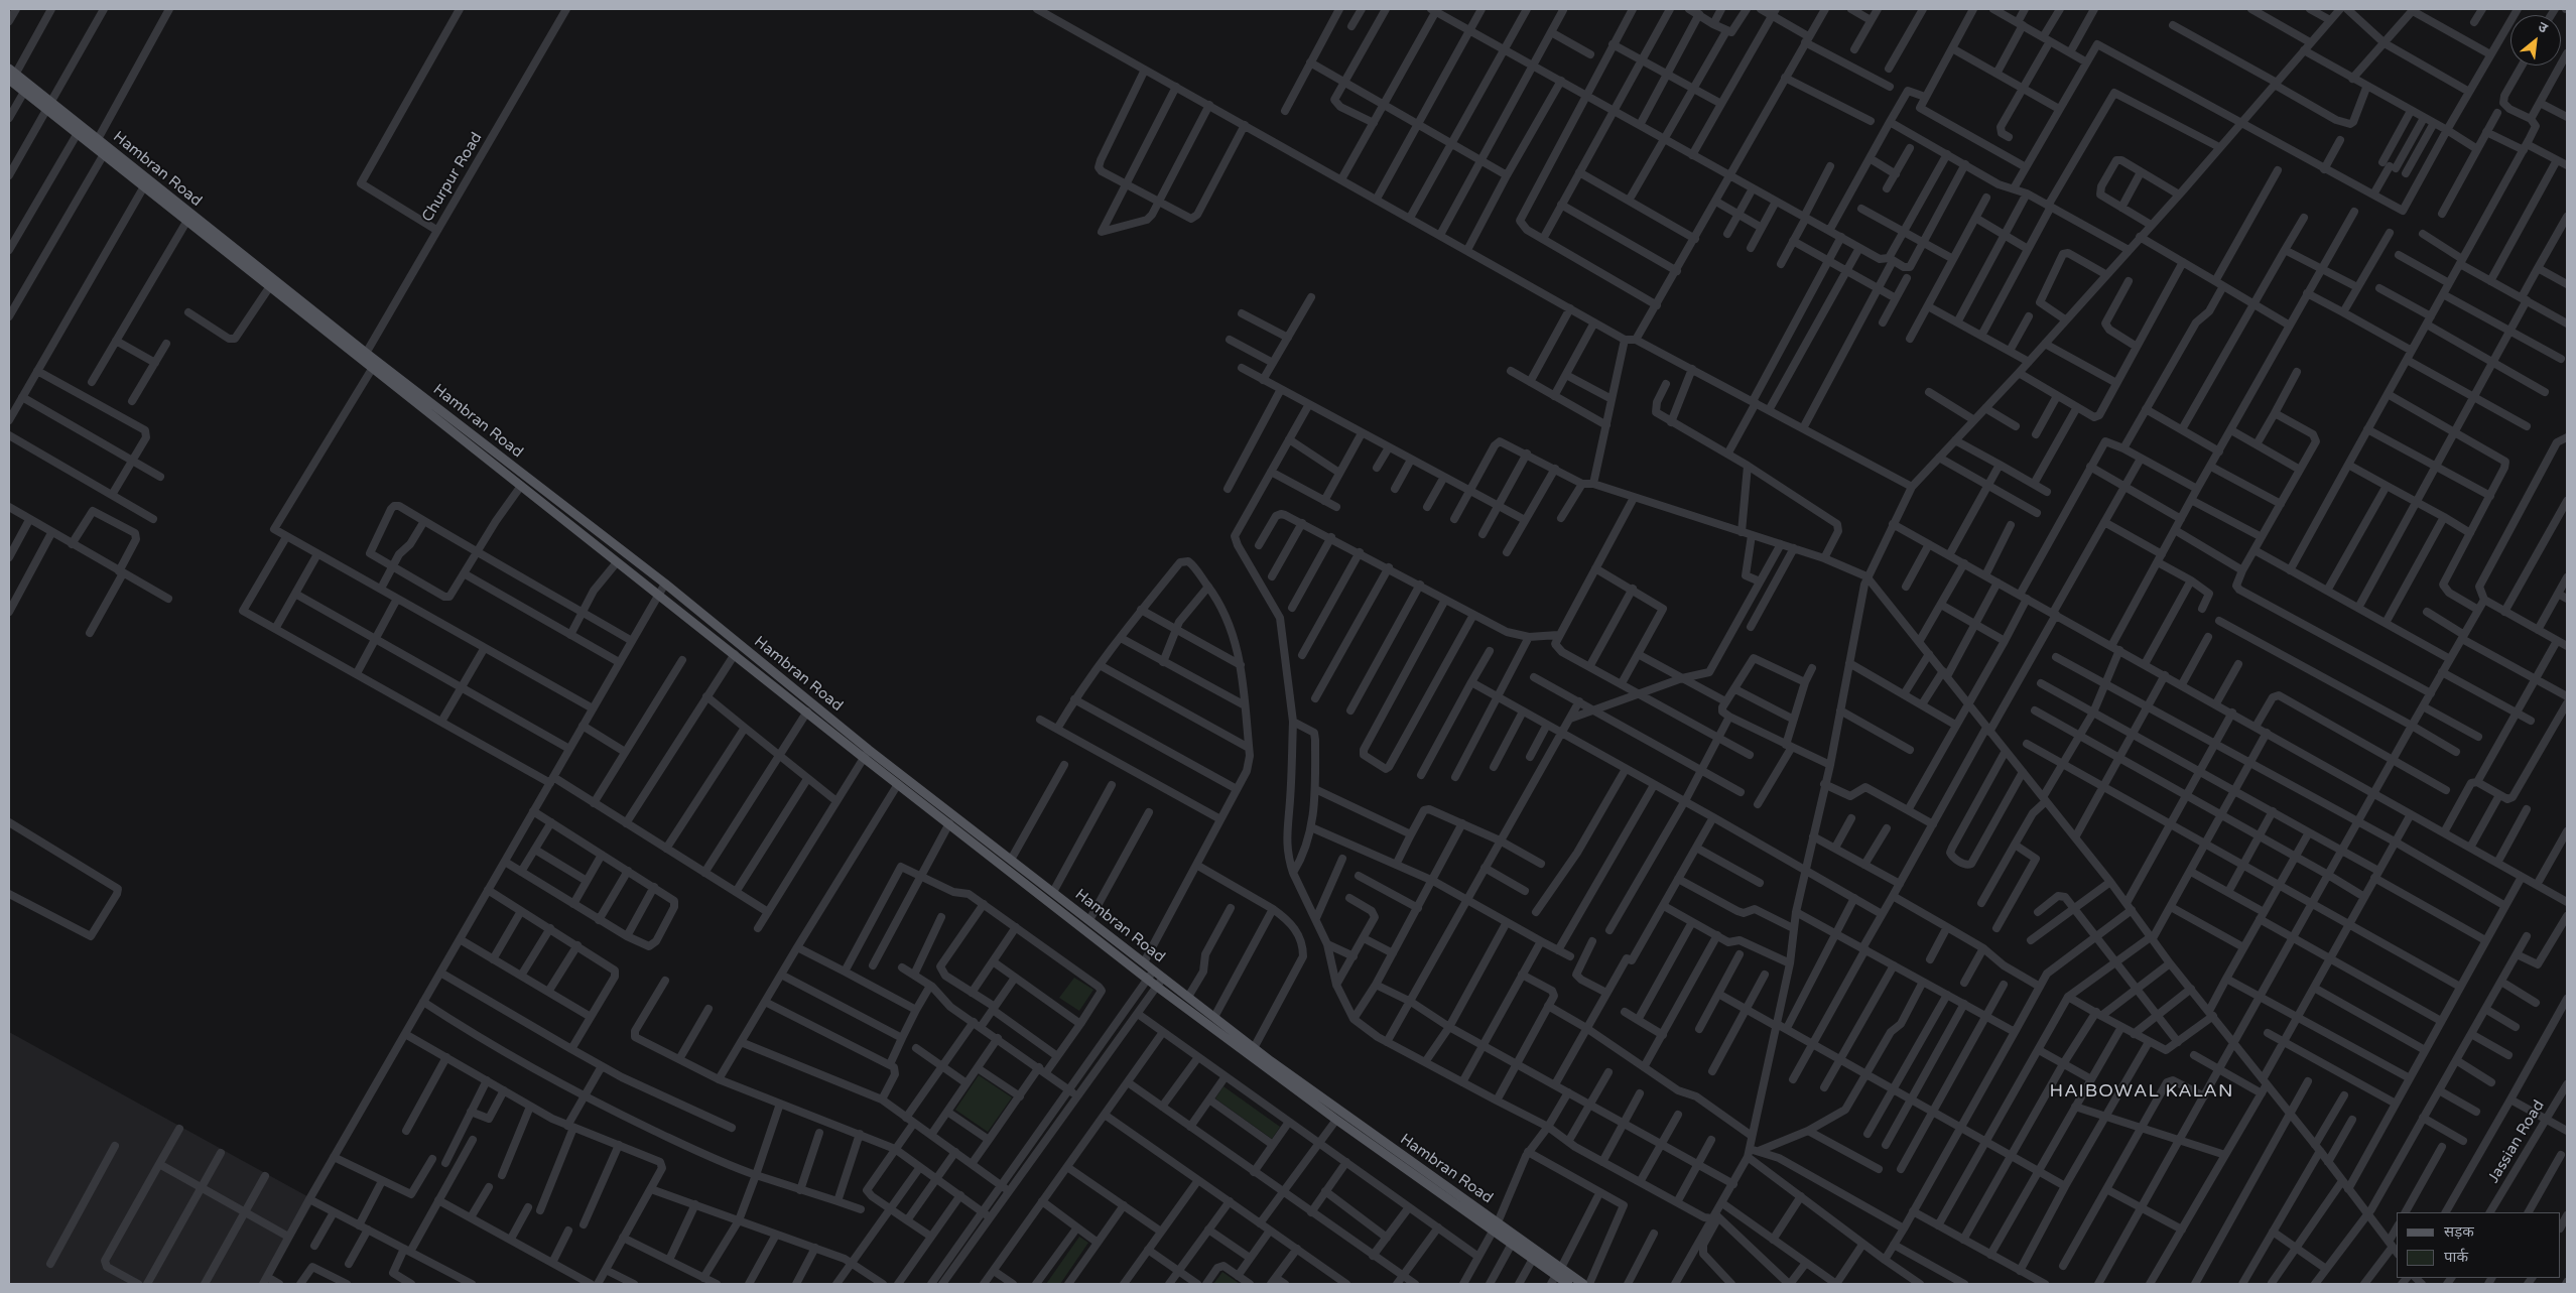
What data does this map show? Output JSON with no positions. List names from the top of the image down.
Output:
{
  "streets": {
    "main road": ["Hambran Road"],
    "street": ["Churpur Road", "Jassian Road"]
  },
  "crossings": [
    ["Hambran Road", "Churpur Road"]
  ],
  "districts": ["HAIBOWAL KALAN"],
  "legend": ["सड़क", "पार्क"],
  "north": "top right"
}
